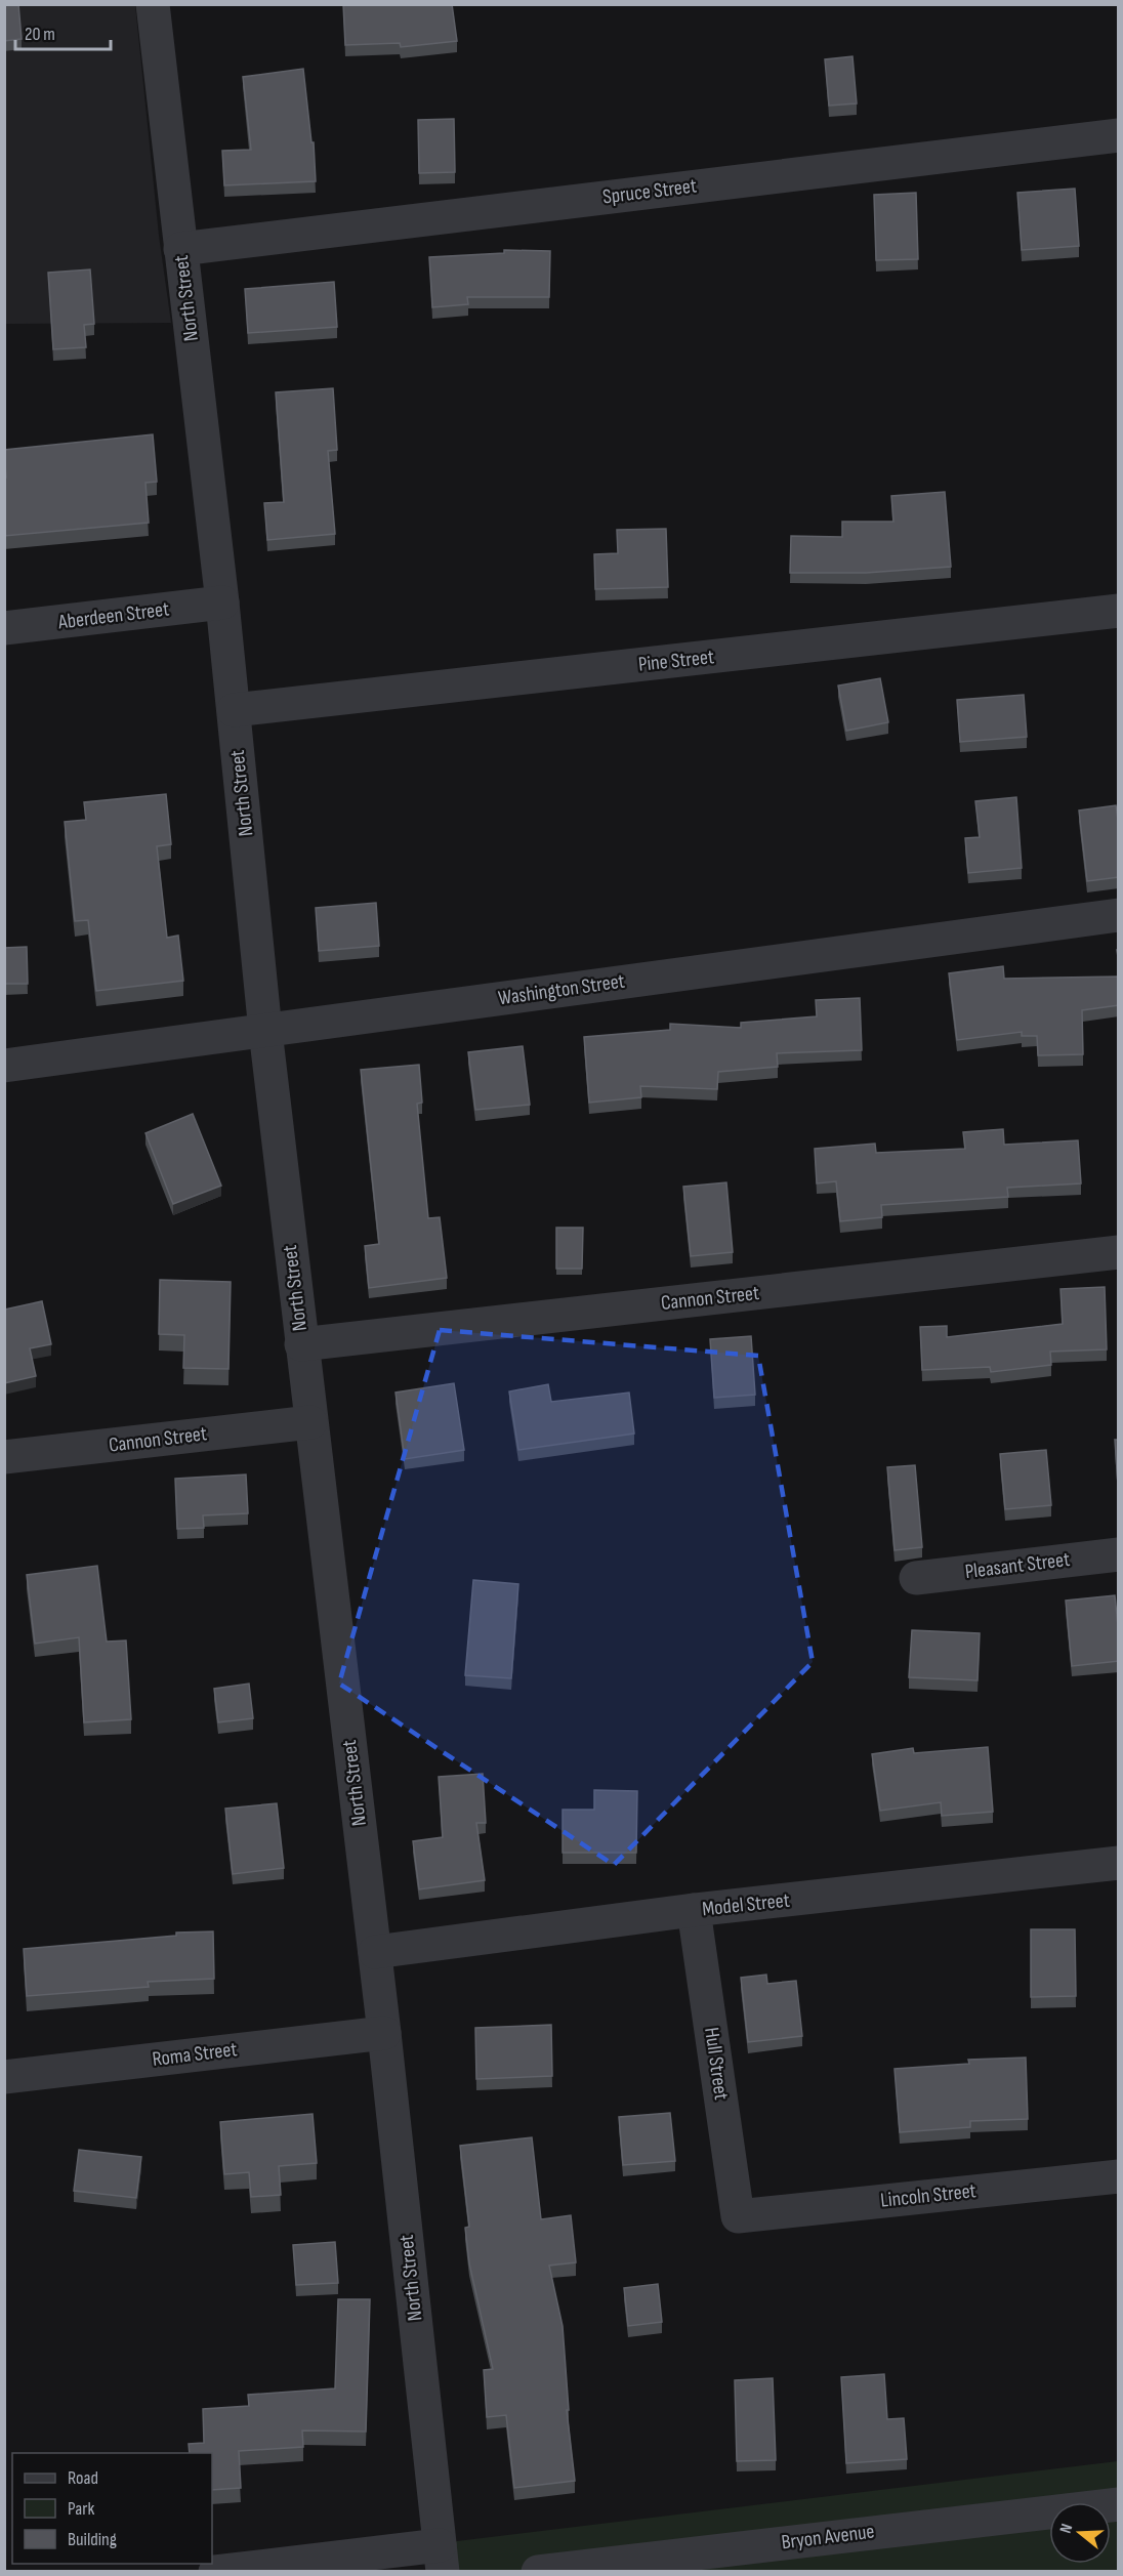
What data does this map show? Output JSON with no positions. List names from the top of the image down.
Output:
{
  "streets": {
    "street": [
      "Spruce Street",
      "North Street",
      "Aberdeen Street",
      "Pine Street",
      "Washington Street",
      "Cannon Street",
      "Pleasant Street",
      "Model Street",
      "Roma Street",
      "Hull Street",
      "Lincoln Street",
      "Bryon Avenue"
    ]
  },
  "crossings": [
    ["Spruce Street", "North Street"],
    ["North Street", "Aberdeen Street"],
    ["North Street", "Pine Street"],
    ["North Street", "Washington Street"],
    ["North Street", "Cannon Street"],
    ["North Street", "Model Street"],
    ["North Street", "Roma Street"],
    ["Model Street", "Hull Street"],
    ["Hull Street", "Lincoln Street"]
  ],
  "legend": ["Road", "Park", "Building"],
  "scale_bar": "20 m",
  "north": "left"
}
